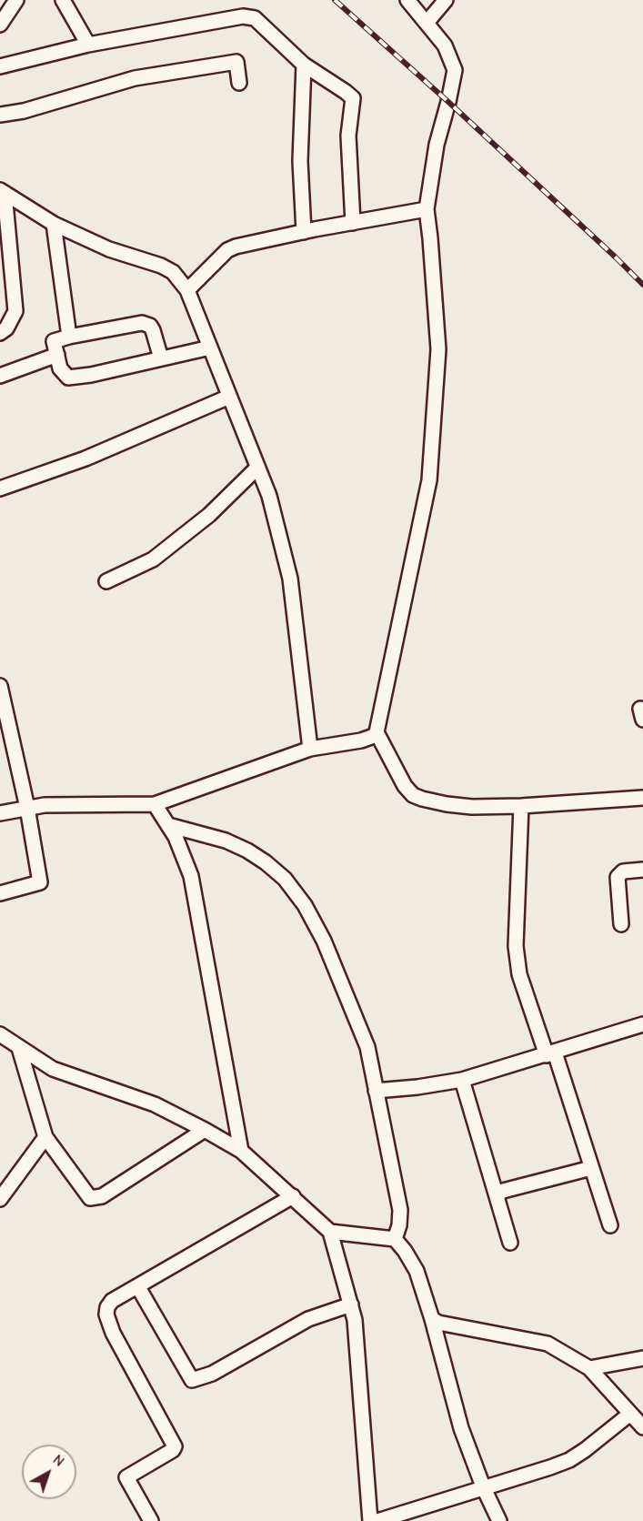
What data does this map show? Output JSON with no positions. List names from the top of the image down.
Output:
{
  "north": "top right"
}
